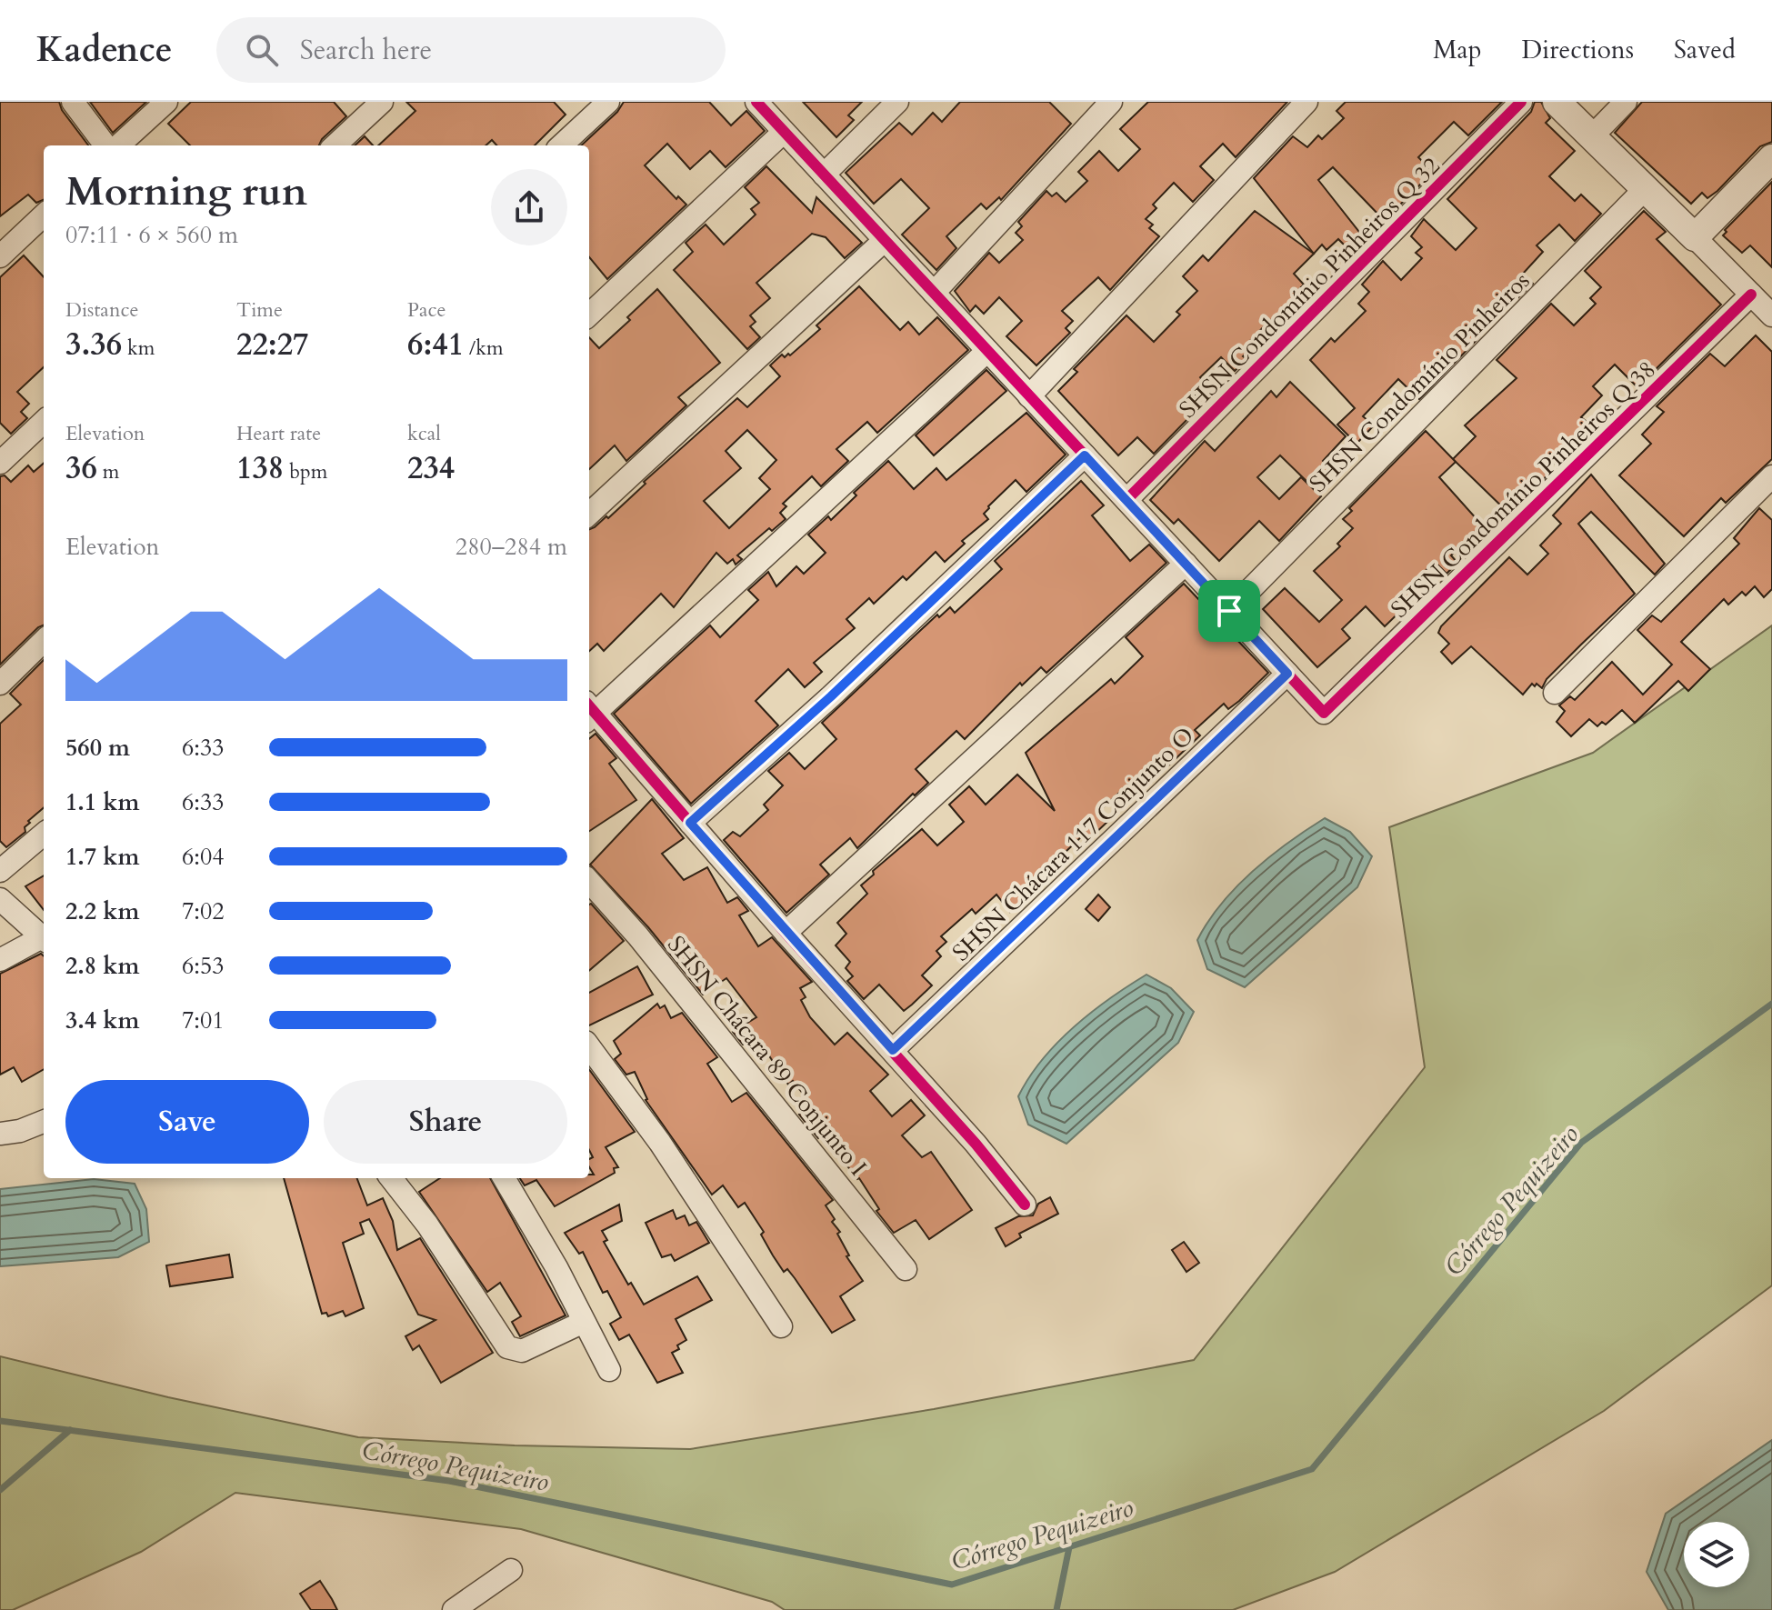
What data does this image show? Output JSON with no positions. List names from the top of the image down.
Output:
{
  "streets": {
    "street": [
      "SHSN Condomínio Pinheiros Q 32",
      "SHSN Condomínio Pinheiros",
      "SHSN Condomínio Pinheiros Q 38",
      "SHSN Chácara 117 Conjunto O",
      "SHSN Chácara 89 Conjunto I"
    ]
  },
  "crossings": [
    ["SHSN Condomínio Pinheiros Q 38", "SHSN Chácara 117 Conjunto O"]
  ],
  "water": ["Córrego Pequizeiro"],
  "page": {
    "header": "Kadence",
    "search": "Search here",
    "nav": ["Map", "Directions", "Saved"],
    "heading": ["Morning run", "07:11 · 6 × 560 m"],
    "stats": [
      ["Distance", "3.36 km"],
      ["Time", "22:27"],
      ["Pace", "6:41 /km"],
      ["Elevation", "36 m"],
      ["Heart rate", "138 bpm"],
      ["kcal", "234"]
    ],
    "chart": ["Elevation", "280–284 m"],
    "list": [
      {
        "name": "560 m",
        "note": "6:33"
      },
      {
        "name": "1.1 km",
        "note": "6:33"
      },
      {
        "name": "1.7 km",
        "note": "6:04"
      },
      {
        "name": "2.2 km",
        "note": "7:02"
      },
      {
        "name": "2.8 km",
        "note": "6:53"
      },
      {
        "name": "3.4 km",
        "note": "7:01"
      }
    ],
    "buttons": ["Save", "Share"]
  }
}
